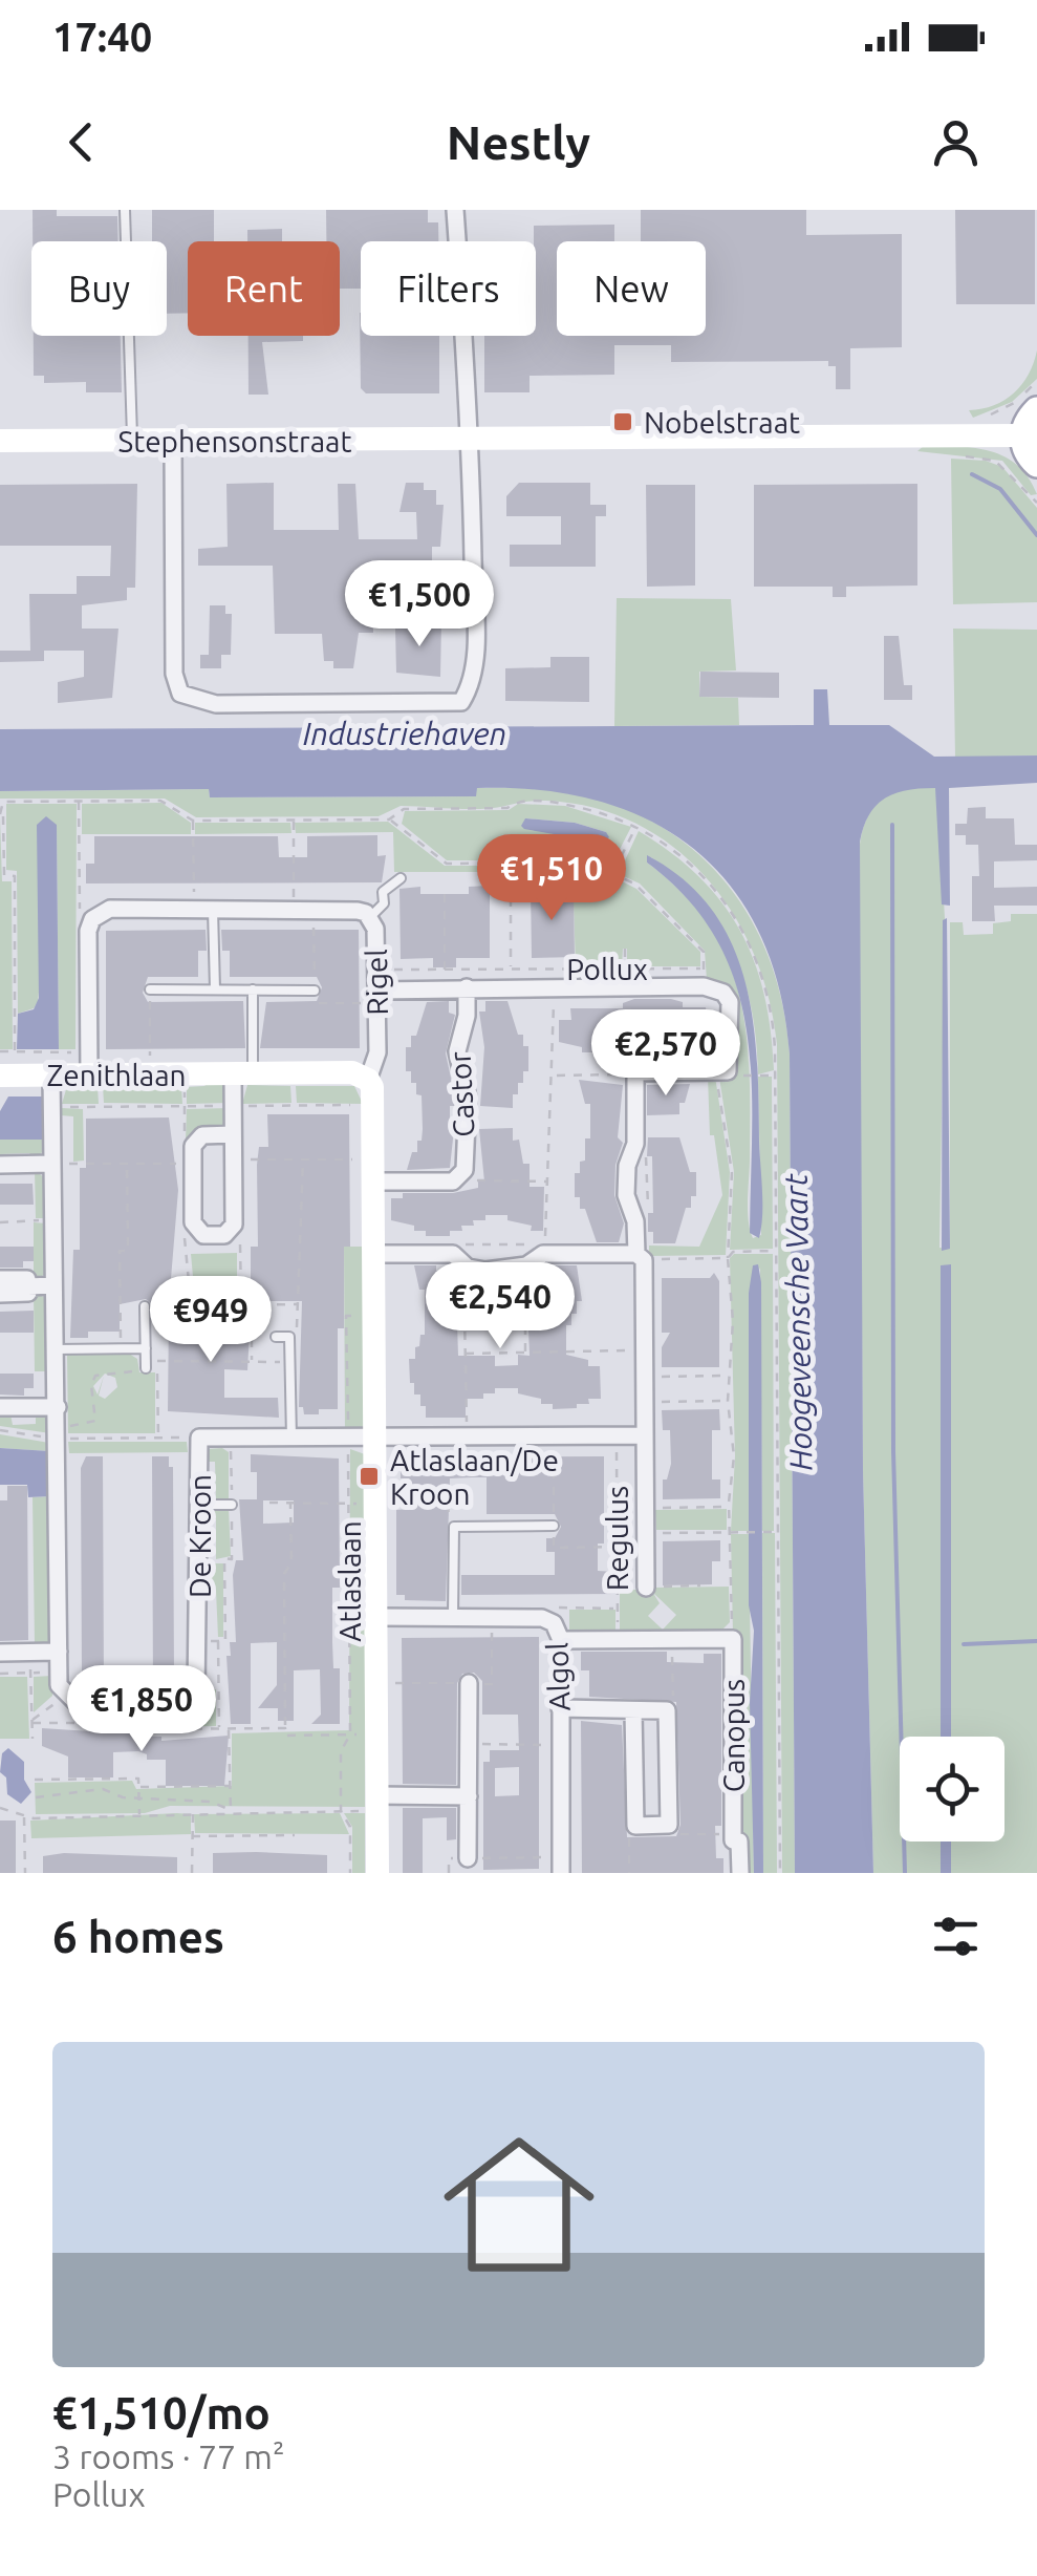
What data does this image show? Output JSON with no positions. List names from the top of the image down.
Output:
{
  "streets": {
    "street": [
      "Stephensonstraat",
      "Pollux",
      "Rigel",
      "Zenithlaan",
      "Castor",
      "De Kroon",
      "Regulus",
      "Atlaslaan",
      "Algol",
      "Canopus"
    ]
  },
  "crossings": [
    ["Pollux", "Rigel"],
    ["Pollux", "Castor"],
    ["Rigel", "Zenithlaan"],
    ["Rigel", "Atlaslaan"],
    ["Zenithlaan", "Atlaslaan"],
    ["Castor", "Atlaslaan"],
    ["De Kroon", "Regulus"],
    ["De Kroon", "Atlaslaan"],
    ["Regulus", "Algol"],
    ["Regulus", "Canopus"],
    ["Atlaslaan", "Algol"],
    ["Algol", "Canopus"]
  ],
  "water": ["Industriehaven", "Hoogeveensche Vaart"],
  "places": {
    "transit": ["Nobelstraat", "Atlaslaan/De Kroon"]
  },
  "page": {
    "status": "17:40",
    "header": "Nestly",
    "chip": [
      "Buy",
      "Rent",
      "Filters",
      "New"
    ],
    "price": [
      "€1,500",
      "€1,510",
      "€2,570",
      "€2,540",
      "€949",
      "€1,850"
    ],
    "heading": "6 homes",
    "list": [
      {
        "name": "€1,510/mo",
        "note": "3 rooms · 77 m² · Pollux"
      }
    ]
  }
}
